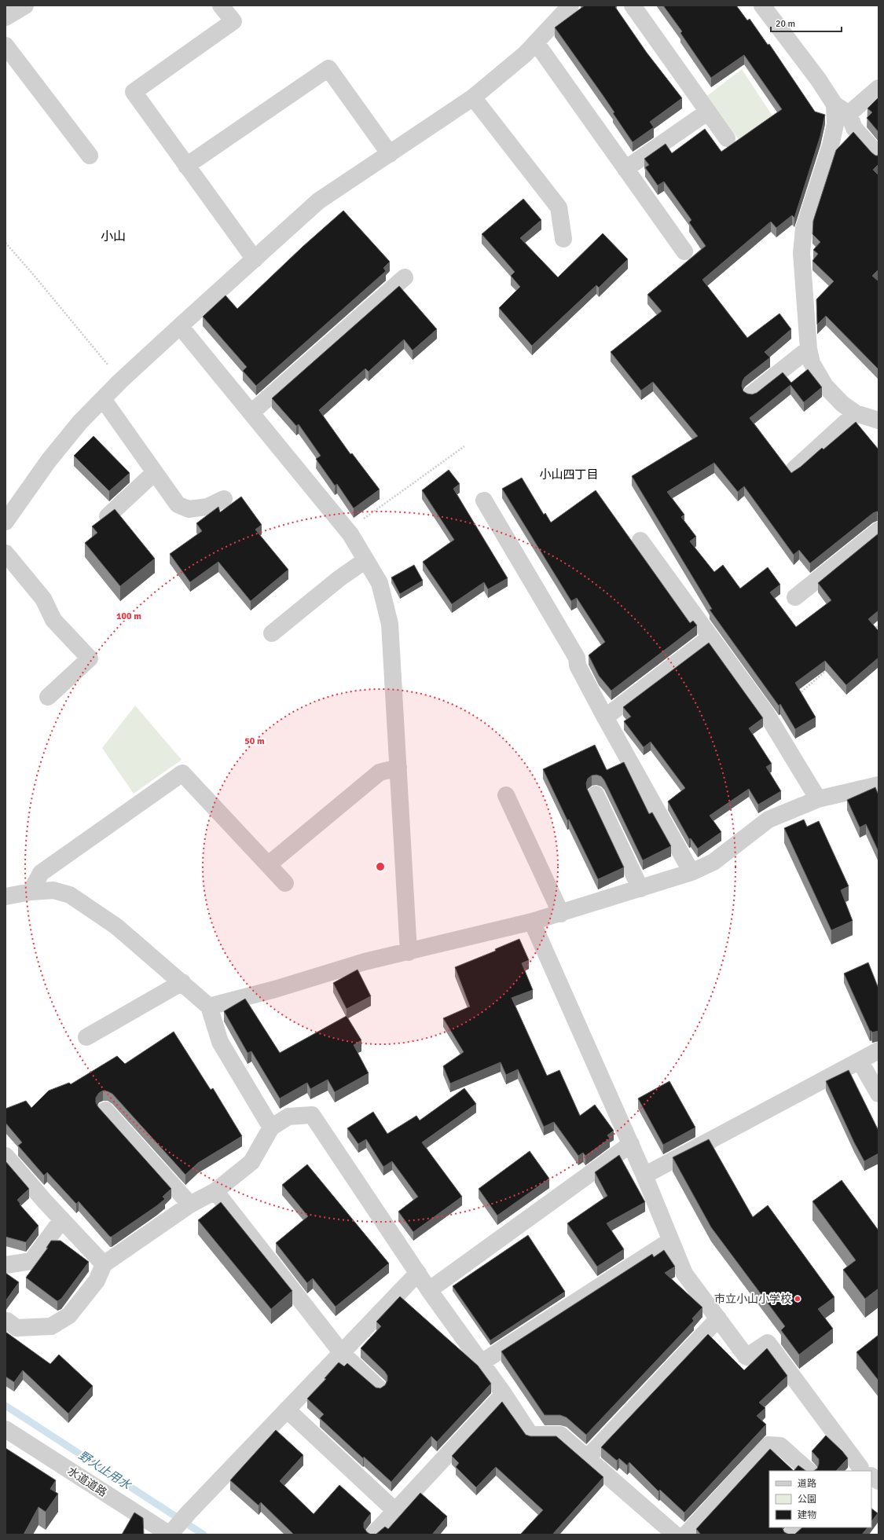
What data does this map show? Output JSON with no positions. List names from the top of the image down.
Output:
{
  "streets": {
    "street": ["水道道路"]
  },
  "districts": ["小山", "小山四丁目"],
  "water": ["野火止用水"],
  "places": ["市立小山小学校"],
  "legend": ["道路", "公園", "建物"],
  "scale_bar": "20 m",
  "rings": ["100 m", "50 m"]
}
